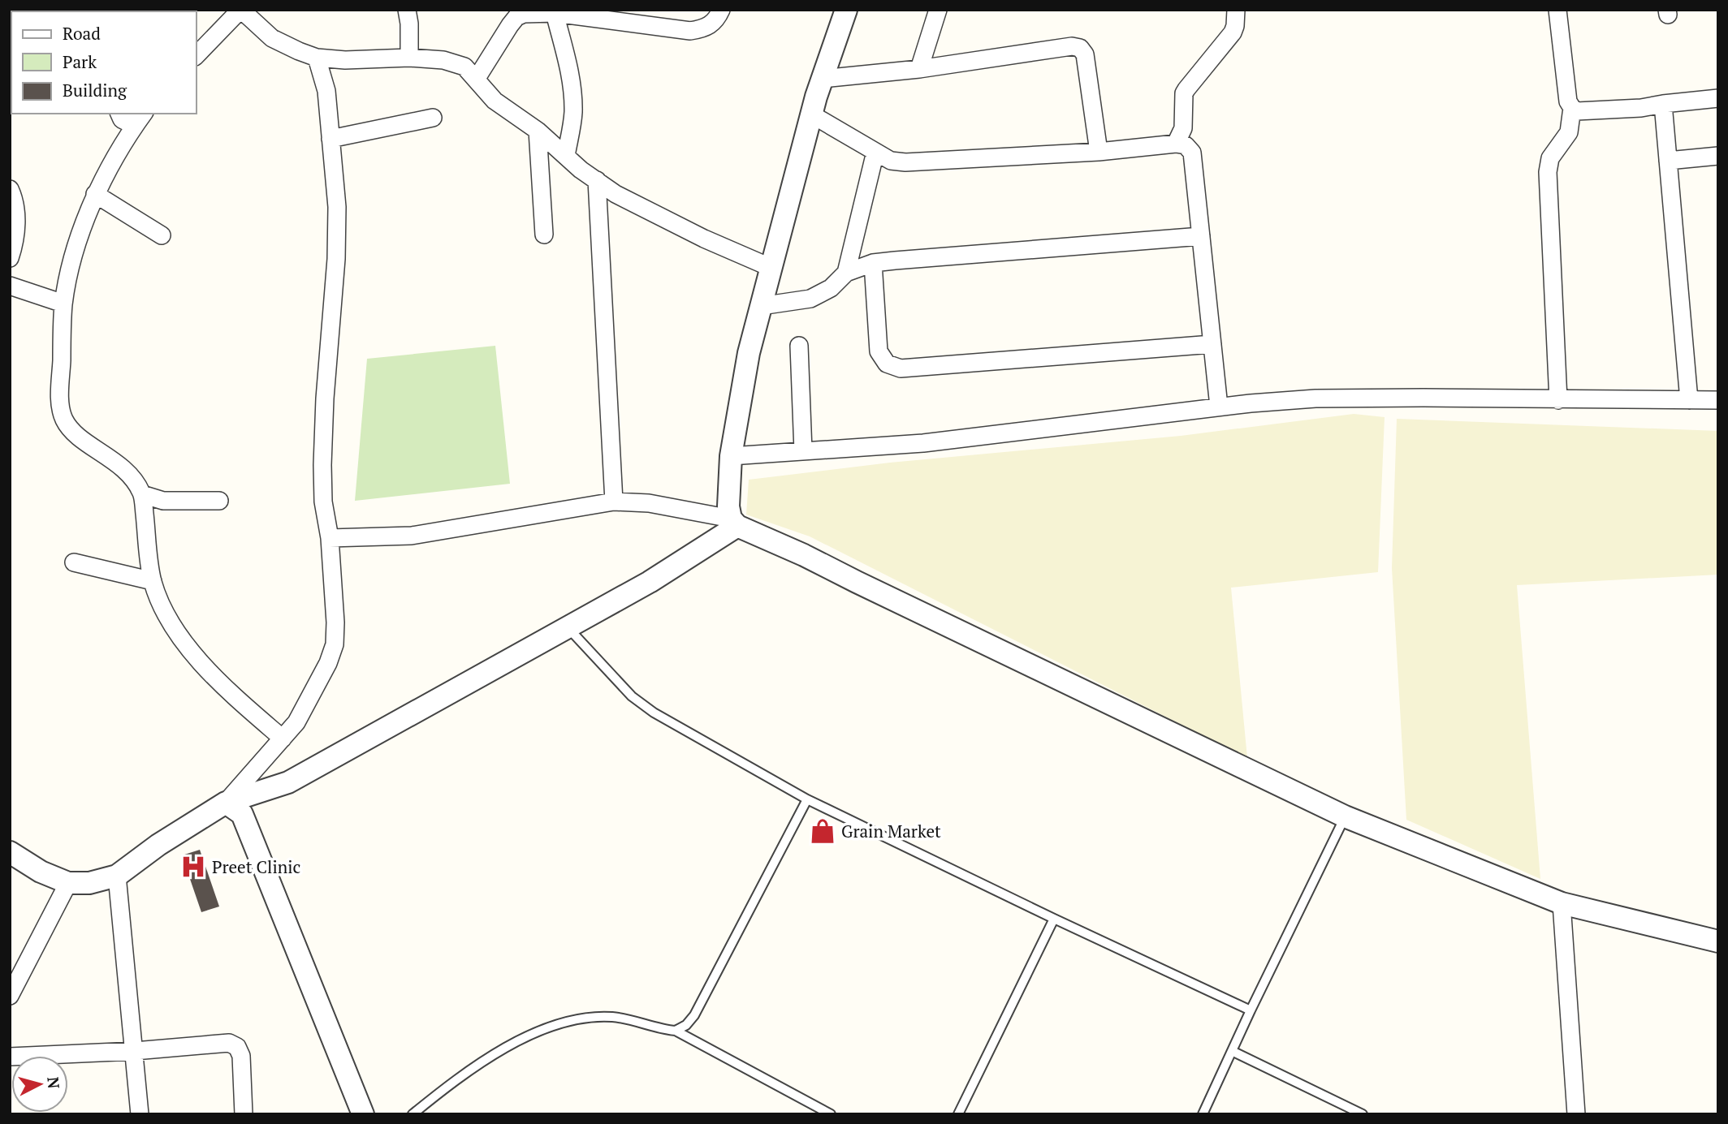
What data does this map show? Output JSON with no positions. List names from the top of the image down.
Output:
{
  "places": {
    "shop": ["Grain Market"],
    "hospital": ["Preet Clinic"]
  },
  "legend": ["Road", "Park", "Building"],
  "north": "right"
}
